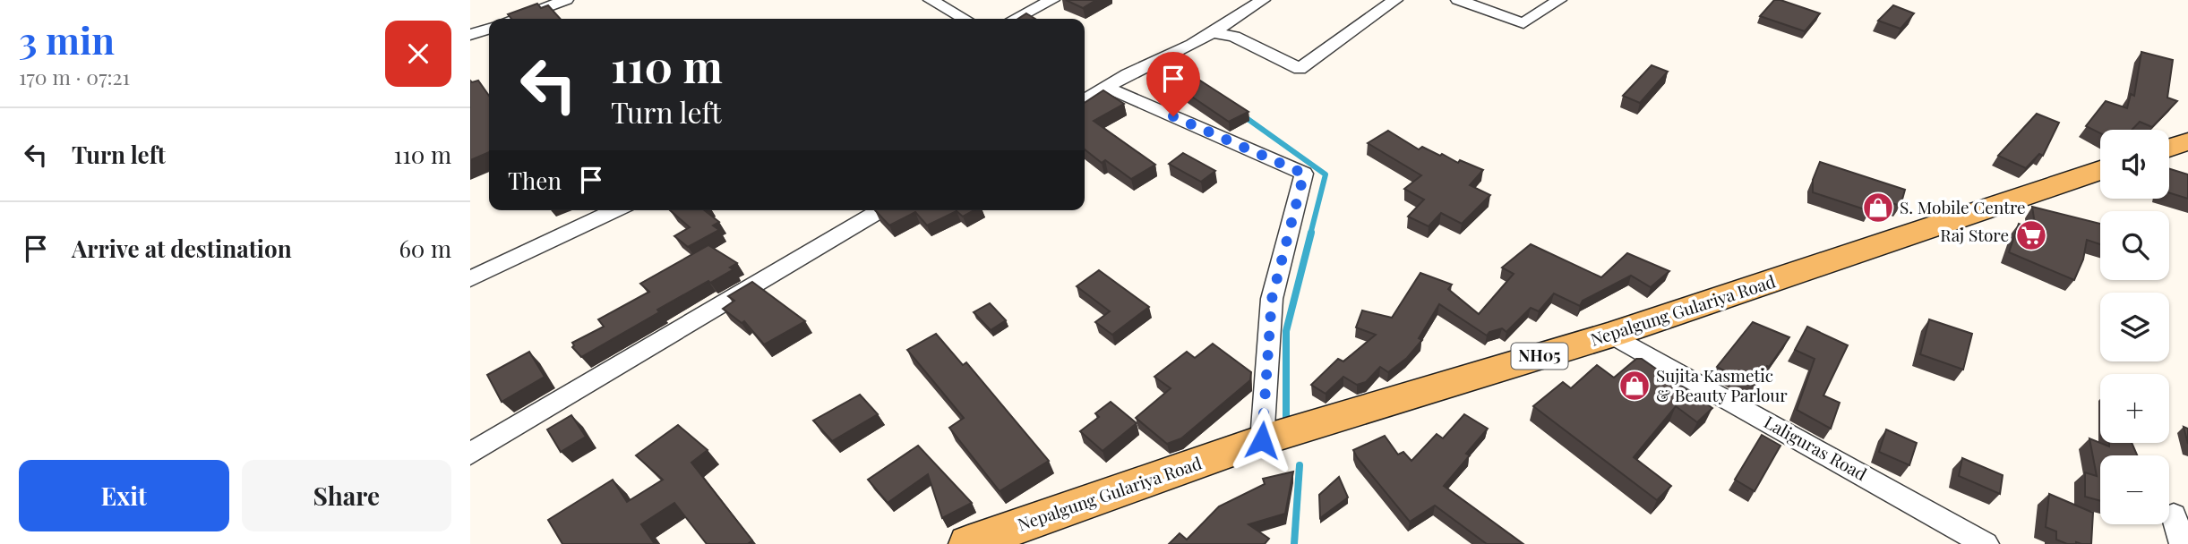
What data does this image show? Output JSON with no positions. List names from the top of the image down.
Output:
{
  "streets": {
    "main road": ["Nepalgung Gulariya Road", "NH05"],
    "street": ["Laliguras Road"]
  },
  "crossings": [
    ["Nepalgung Gulariya Road", "Laliguras Road"]
  ],
  "places": {
    "shop": ["S. Mobile Centre", "Sujita Kasmetic & Beauty Parlour"],
    "supermarket": ["Raj Store"]
  },
  "page": {
    "heading": ["3 min", "170 m · 07:21"],
    "turn": ["110 m", "Turn left"],
    "list": [
      {
        "name": "Turn left",
        "value": "110 m"
      },
      {
        "name": "Arrive at destination",
        "value": "60 m"
      }
    ],
    "map_buttons": ["+", "−"],
    "then": "Then",
    "buttons": ["Exit", "Share"]
  }
}
